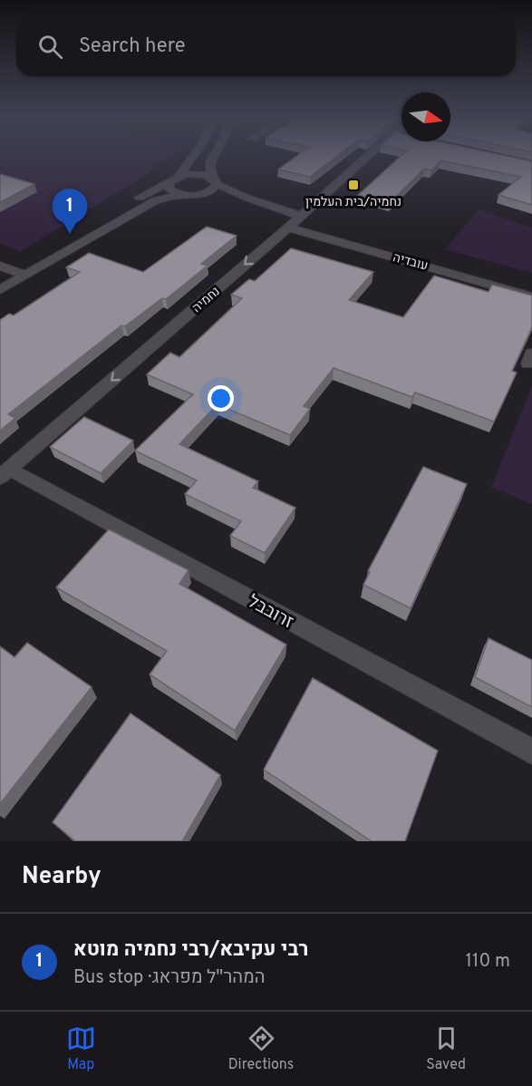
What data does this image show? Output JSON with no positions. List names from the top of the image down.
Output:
{
  "streets": {
    "street": ["עובדיה", "נחמיה", "זרובבל"]
  },
  "crossings": [
    ["עובדיה", "נחמיה"],
    ["נחמיה", "זרובבל"]
  ],
  "places": {
    "transit": ["נחמיה/בית העלמין"]
  },
  "north": "right",
  "page": {
    "search": "Search here",
    "pins": "1",
    "heading": "Nearby",
    "list": [
      {
        "mark": "1",
        "name": "רבי עקיבא/רבי נחמיה מוטא",
        "note": "Bus stop · המהר\"ל מפראג",
        "value": "110 m"
      }
    ],
    "nav": ["Map", "Directions", "Saved"]
  }
}
